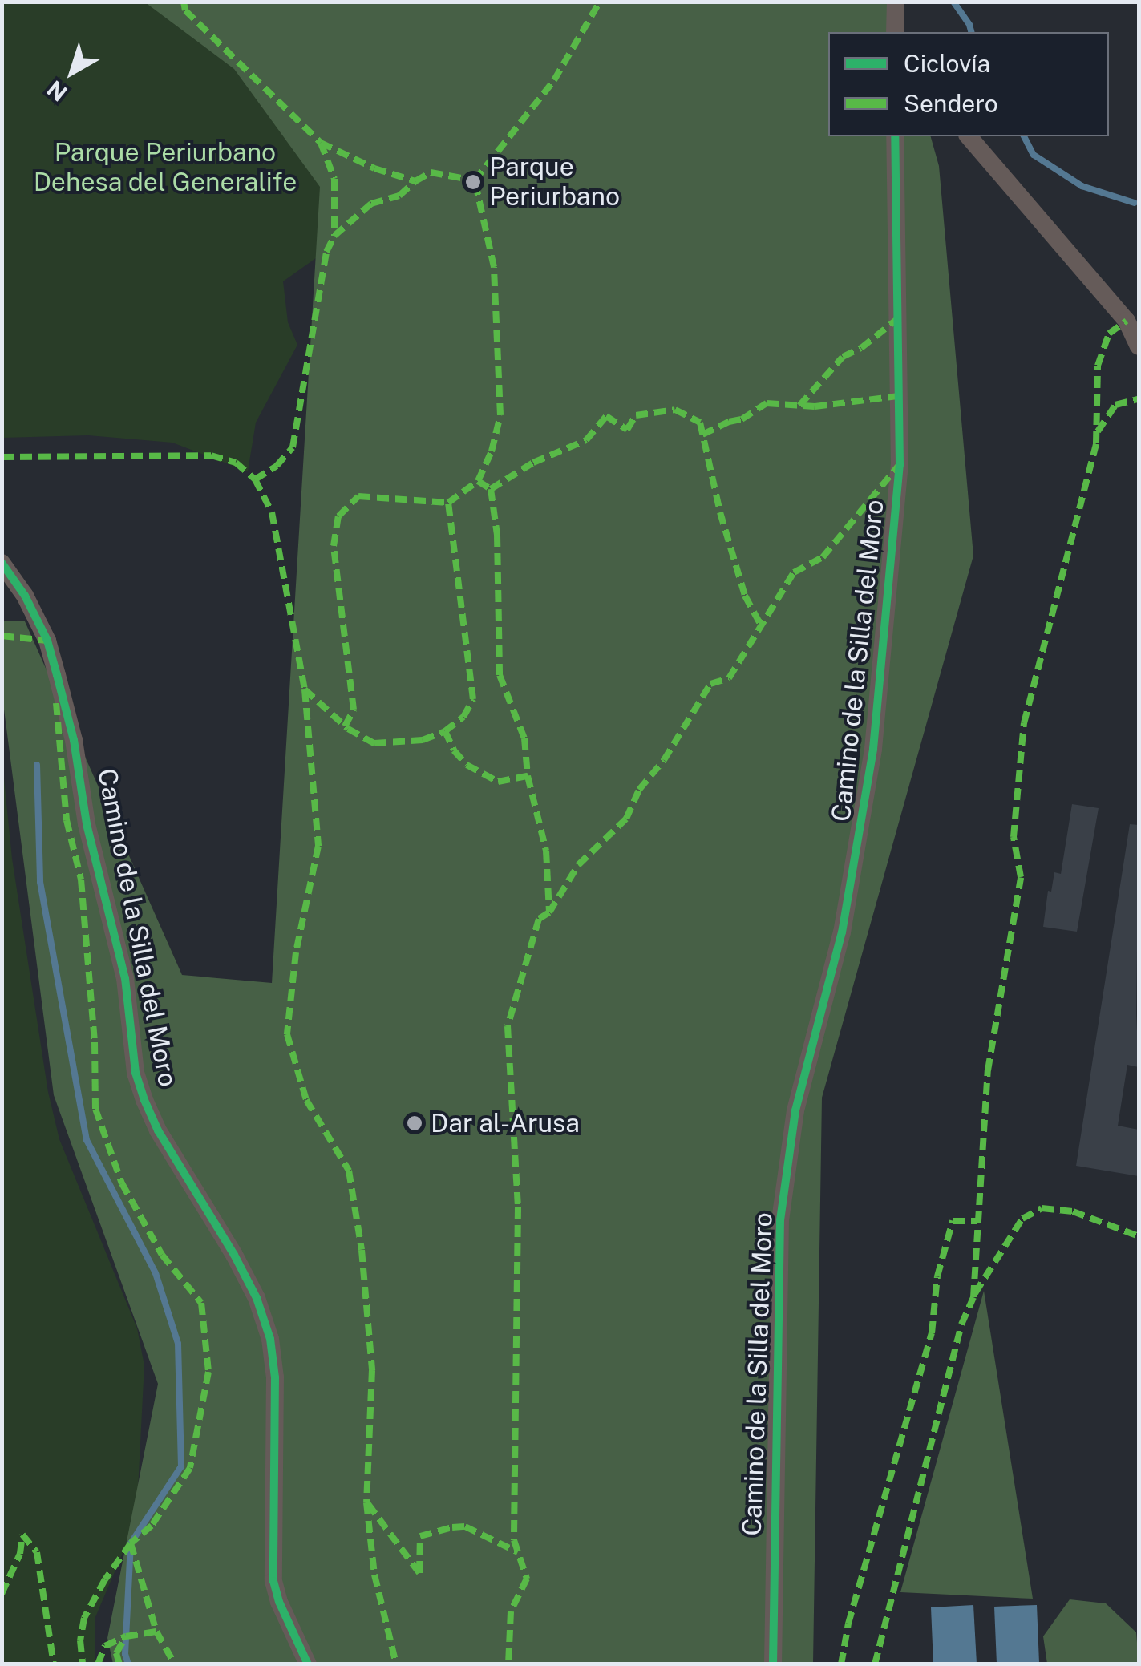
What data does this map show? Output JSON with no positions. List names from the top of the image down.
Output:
{
  "streets": {
    "street": ["Camino de la Silla del Moro"]
  },
  "parks": ["Parque Periurbano Dehesa del Generalife"],
  "places": ["Parque Periurbano", "Dar al-Arusa"],
  "legend": ["Ciclovía", "Sendero"],
  "north": "bottom left"
}
